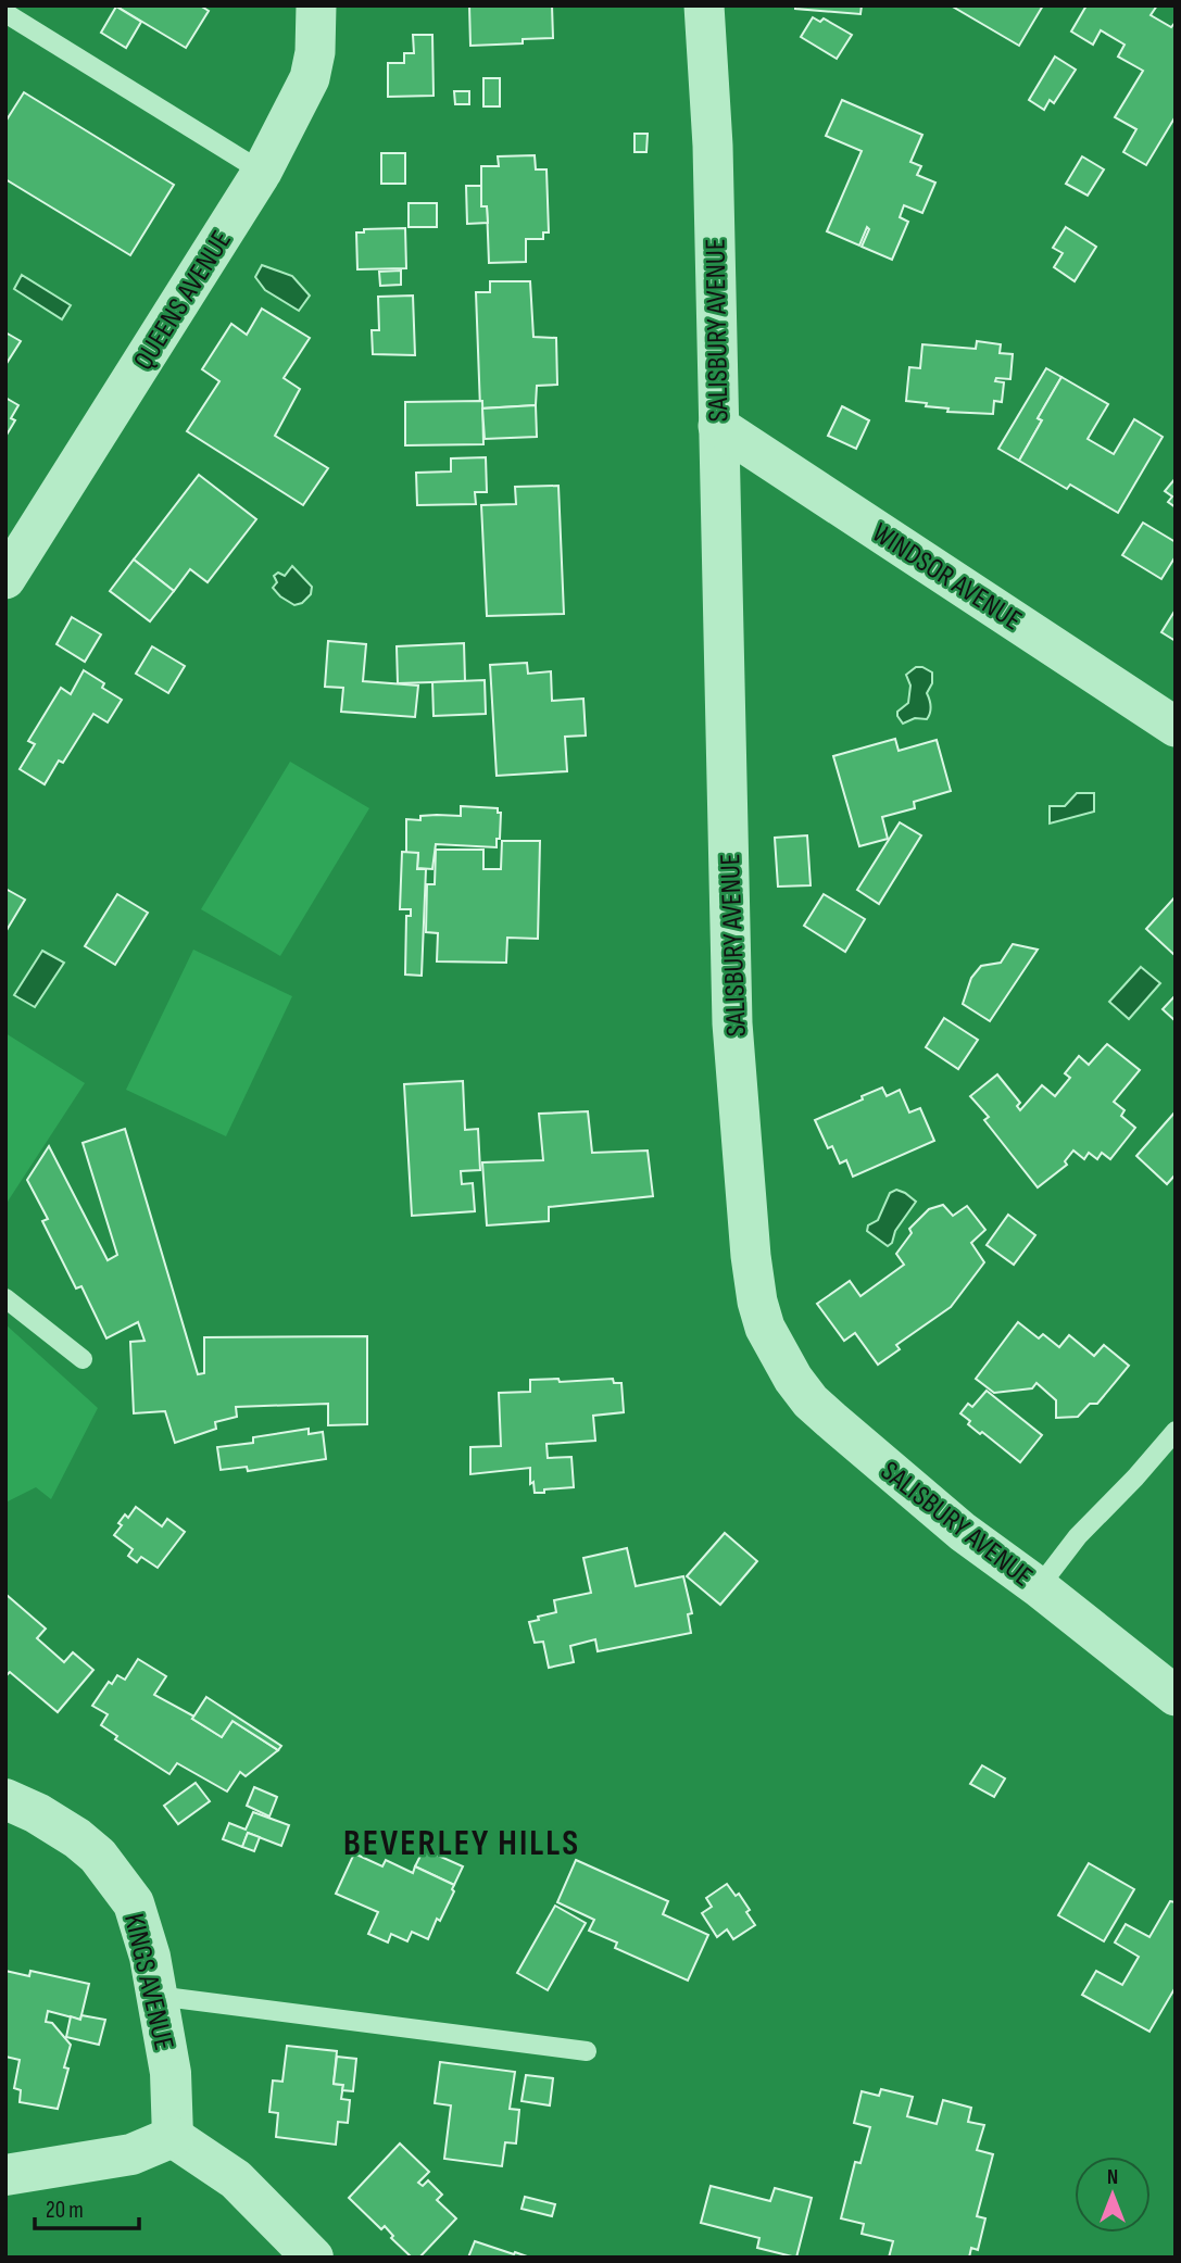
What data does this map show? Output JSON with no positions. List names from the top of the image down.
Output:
{
  "streets": {
    "street": [
      "QUEENS AVENUE",
      "SALISBURY AVENUE",
      "WINDSOR AVENUE",
      "KINGS AVENUE"
    ]
  },
  "crossings": [
    ["SALISBURY AVENUE", "WINDSOR AVENUE"]
  ],
  "districts": ["BEVERLEY HILLS"],
  "scale_bar": "20 m",
  "north": "top"
}
